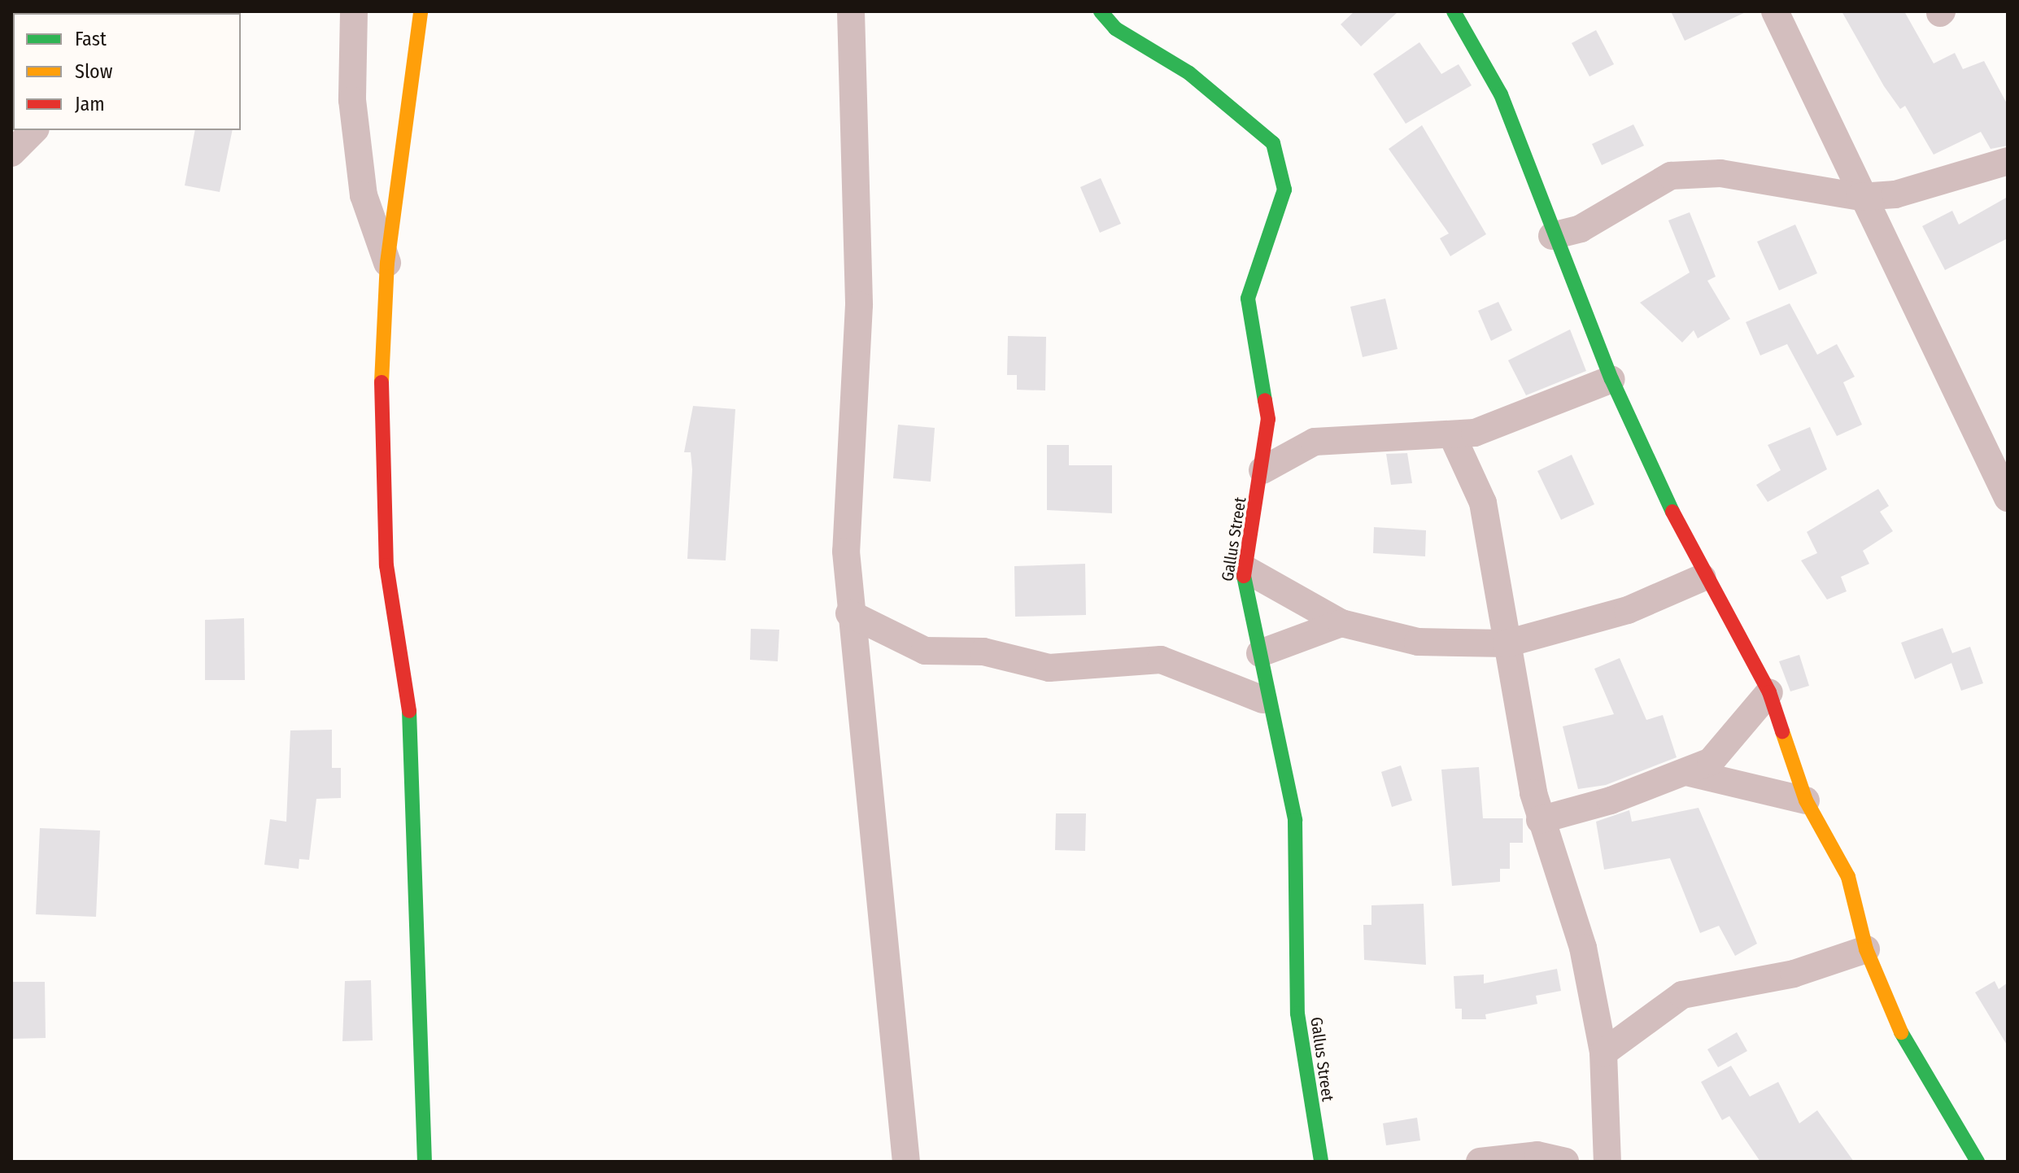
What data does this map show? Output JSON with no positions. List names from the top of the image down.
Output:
{
  "streets": {
    "street": ["Gallus Street"]
  },
  "legend": ["Fast", "Slow", "Jam"]
}
